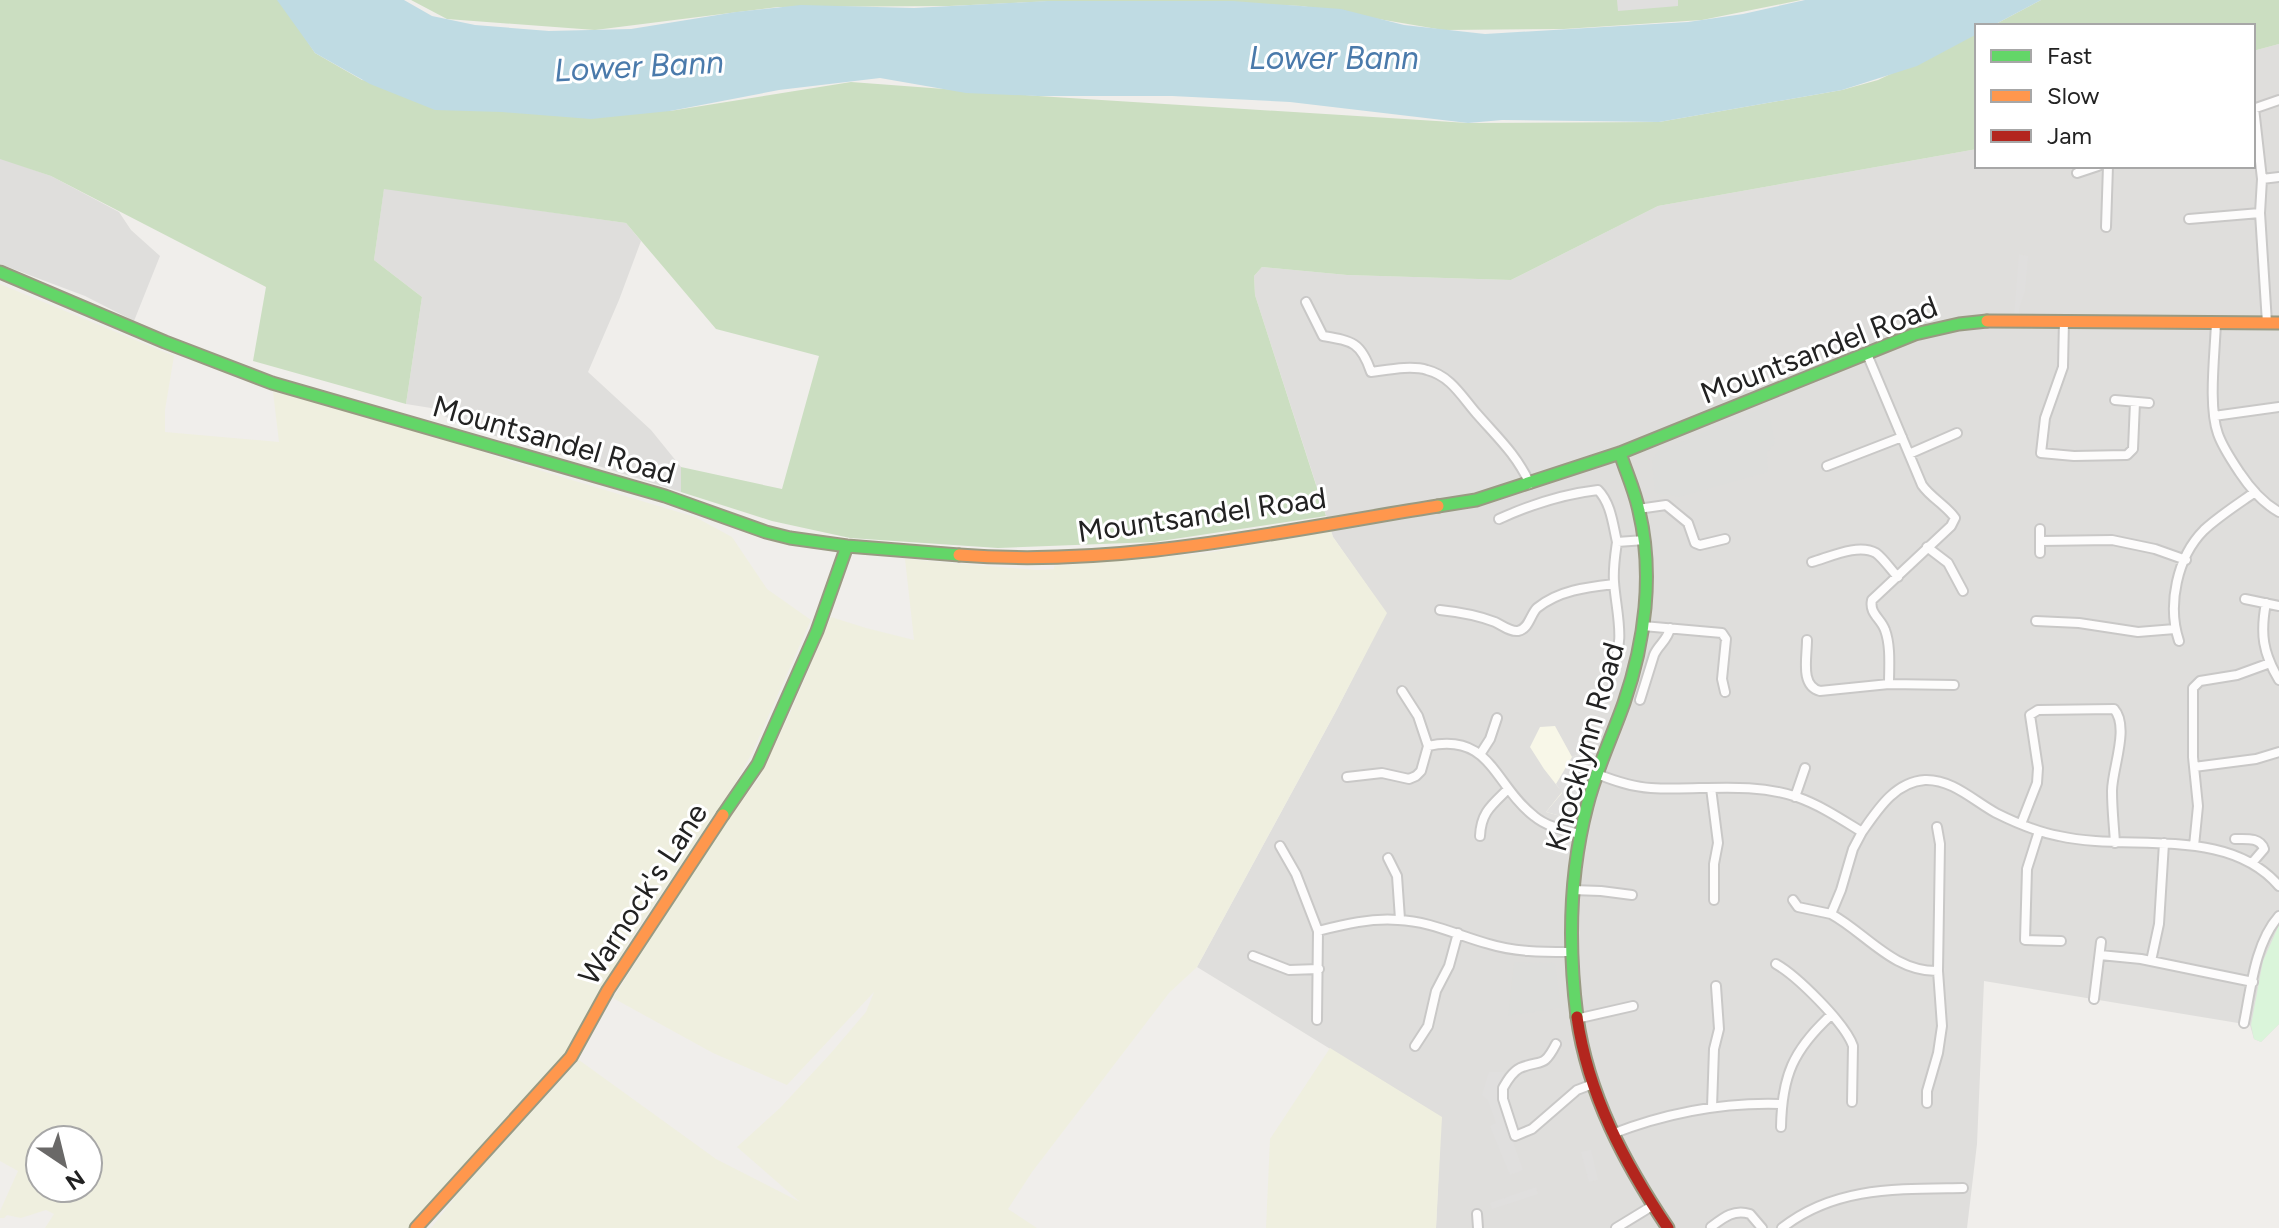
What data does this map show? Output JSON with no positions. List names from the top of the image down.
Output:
{
  "streets": {
    "street": ["Mountsandel Road", "Knocklynn Road", "Warnock's Lane"]
  },
  "crossings": [
    ["Mountsandel Road", "Knocklynn Road"],
    ["Mountsandel Road", "Warnock's Lane"]
  ],
  "water": ["Lower Bann"],
  "legend": ["Fast", "Slow", "Jam"],
  "north": "bottom right"
}
